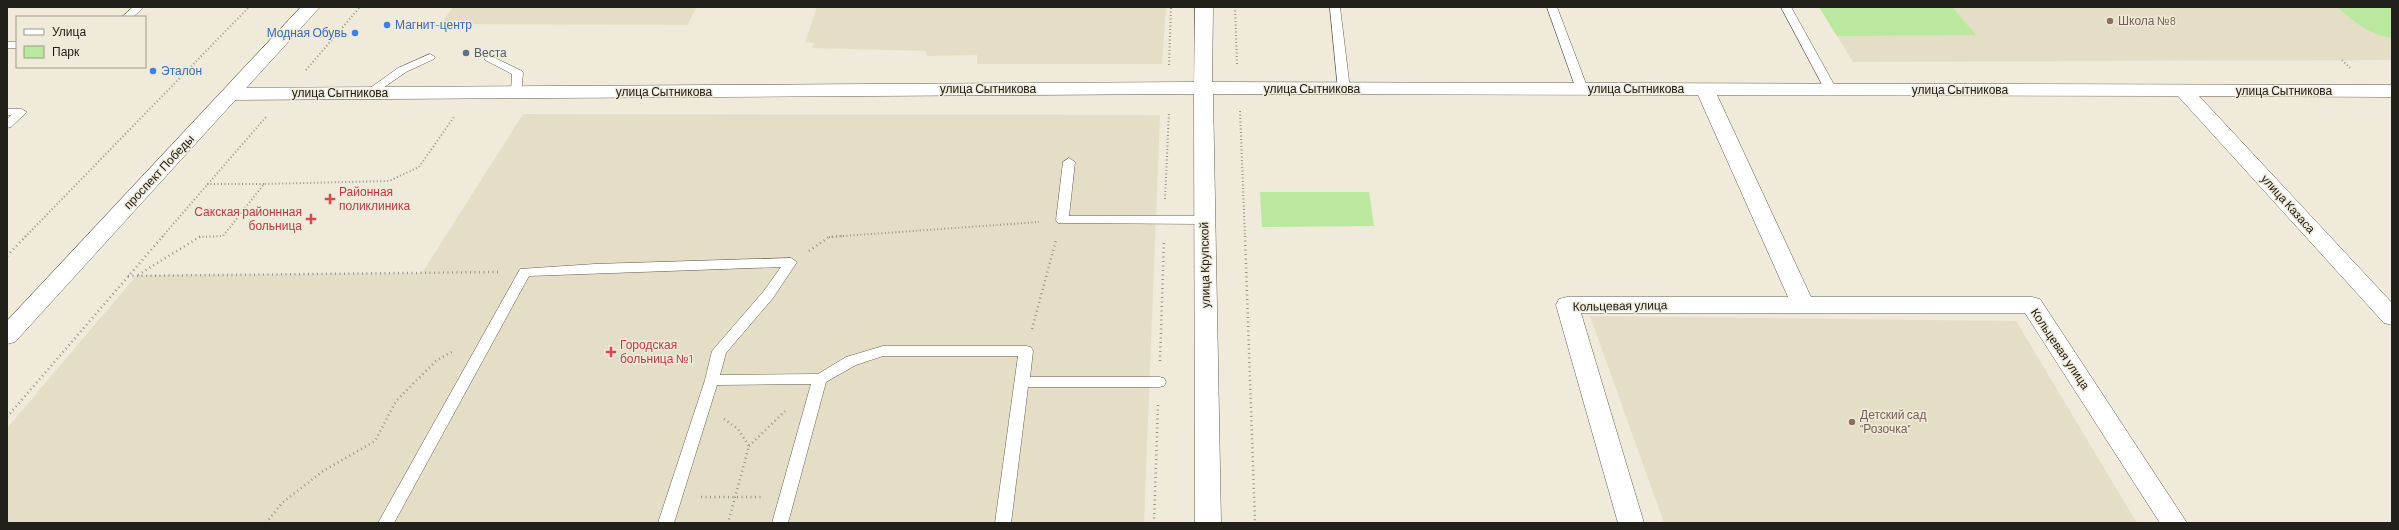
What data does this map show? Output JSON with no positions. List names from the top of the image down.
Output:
{
  "streets": {
    "street": [
      "улица Сытникова",
      "проспект Победы",
      "улица Казаса",
      "улица Крупской",
      "Кольцевая улица"
    ]
  },
  "crossings": [
    ["улица Сытникова", "проспект Победы"],
    ["улица Сытникова", "улица Казаса"],
    ["улица Сытникова", "улица Крупской"]
  ],
  "places": {
    "other": [
      "Школа №8",
      "Магнит-центр",
      "Модная Обувь",
      "Веста",
      "Эталон",
      "Детский сад \"Розочка\""
    ],
    "health": ["Районная поликлиника", "Сакская районнная больница", "Городская больница №1"]
  },
  "legend": ["Улица", "Парк"]
}
